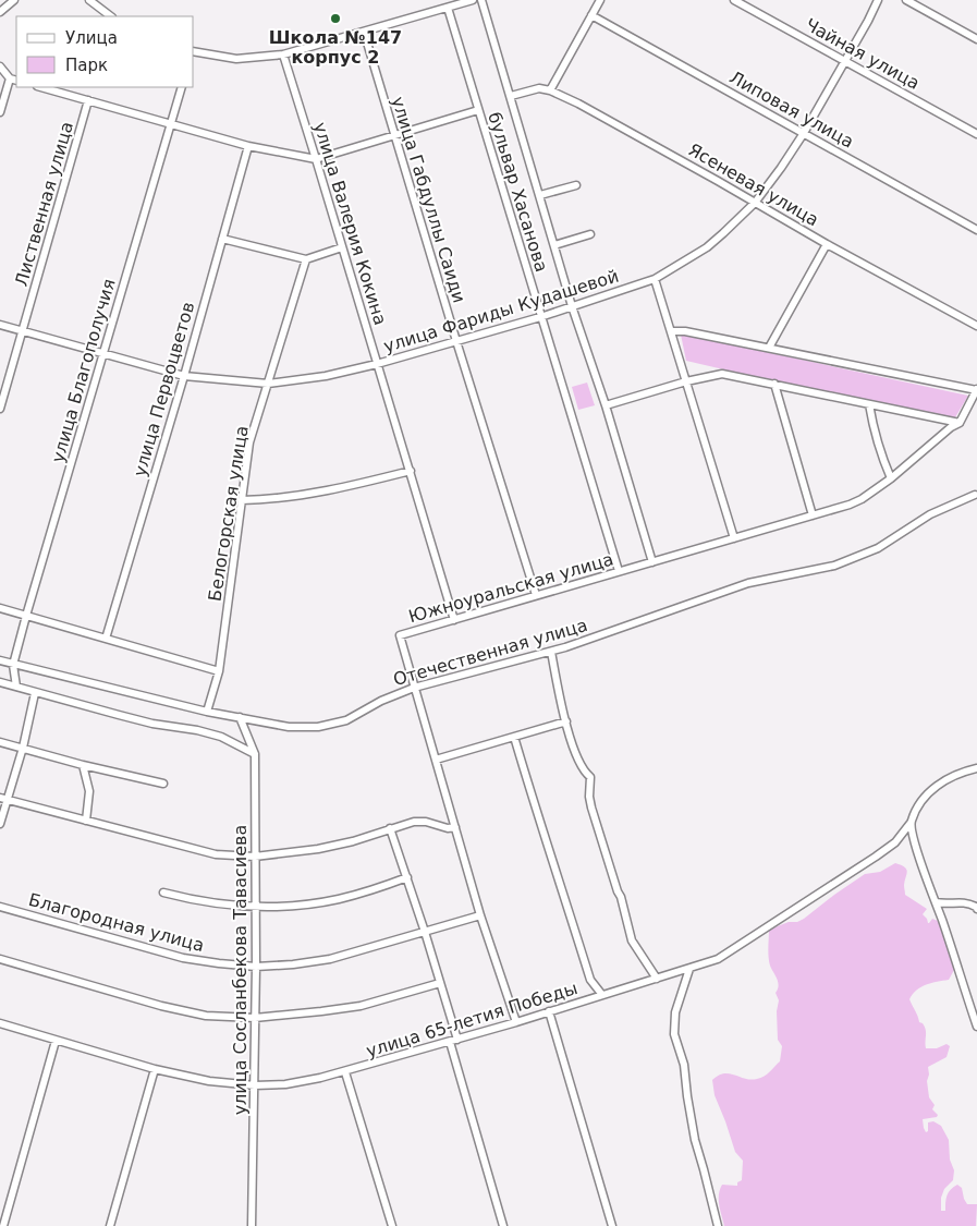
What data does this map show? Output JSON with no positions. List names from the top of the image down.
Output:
{
  "streets": {
    "street": [
      "Чайная улица",
      "Липовая улица",
      "Ясеневая улица",
      "бульвар Хасанова",
      "улица Габдуллы Саиди",
      "Лиственная улица",
      "улица Валерия Кокина",
      "улица Фариды Кудашевой",
      "улица Благополучия",
      "улица Первоцветов",
      "Белогорская улица",
      "Южноуральская улица",
      "Отечественная улица",
      "Благородная улица",
      "улица Сосланбекова Тавасиева",
      "улица 65-летия Победы"
    ]
  },
  "crossings": [
    ["Чайная улица", "улица Фариды Кудашевой"],
    ["Липовая улица", "улица Фариды Кудашевой"],
    ["Ясеневая улица", "бульвар Хасанова"],
    ["Ясеневая улица", "улица Фариды Кудашевой"],
    ["бульвар Хасанова", "улица Фариды Кудашевой"],
    ["бульвар Хасанова", "Южноуральская улица"],
    ["улица Габдуллы Саиди", "улица Фариды Кудашевой"],
    ["улица Габдуллы Саиди", "Южноуральская улица"],
    ["Лиственная улица", "улица Фариды Кудашевой"],
    ["улица Валерия Кокина", "улица Фариды Кудашевой"],
    ["улица Валерия Кокина", "Южноуральская улица"],
    ["улица Фариды Кудашевой", "улица Благополучия"],
    ["улица Фариды Кудашевой", "улица Первоцветов"],
    ["улица Фариды Кудашевой", "Белогорская улица"],
    ["улица Благополучия", "Отечественная улица"],
    ["Белогорская улица", "Отечественная улица"],
    ["Южноуральская улица", "Отечественная улица"],
    ["Южноуральская улица", "Благородная улица"],
    ["Южноуральская улица", "улица 65-летия Победы"],
    ["Отечественная улица", "улица Сосланбекова Тавасиева"],
    ["Благородная улица", "улица Сосланбекова Тавасиева"],
    ["улица Сосланбекова Тавасиева", "улица 65-летия Победы"]
  ],
  "places": ["Школа №147 корпус 2"],
  "legend": ["Улица", "Парк"]
}
